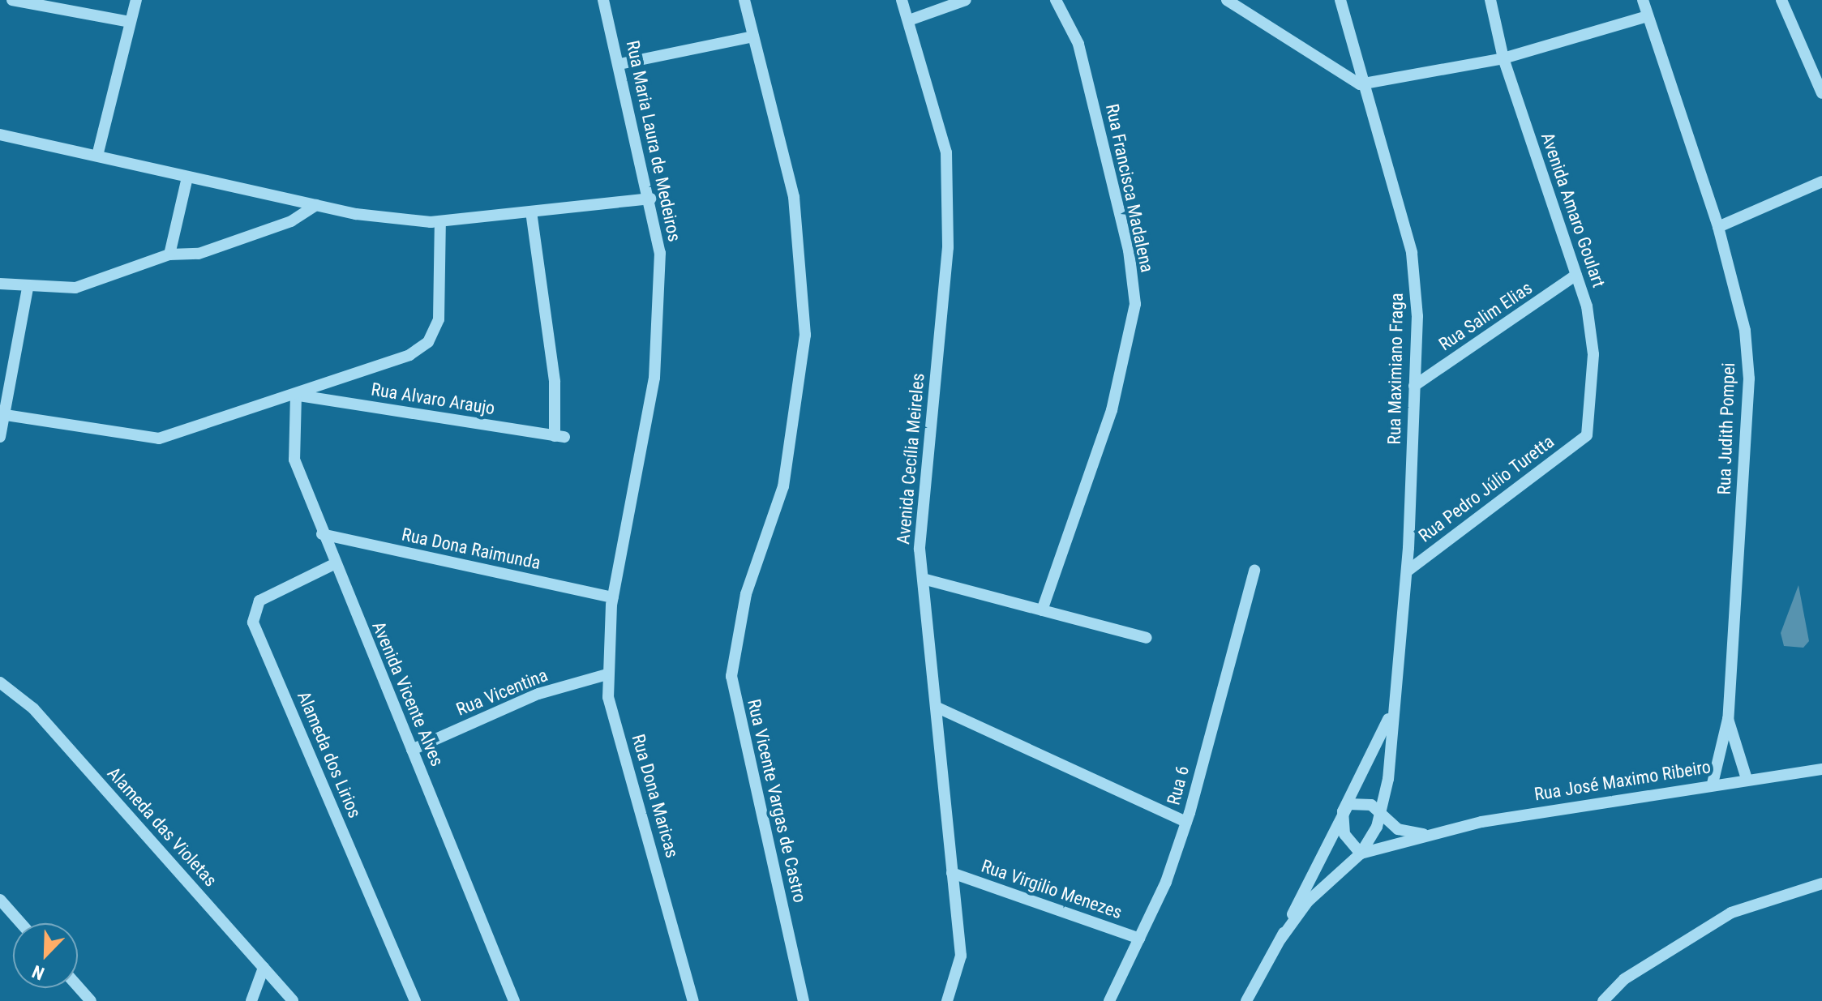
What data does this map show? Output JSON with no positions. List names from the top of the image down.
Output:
{
  "streets": {
    "street": [
      "Rua Maria Laura de Medeiros",
      "Rua Francisca Madalena",
      "Avenida Amaro Goulart",
      "Rua Salim Elias",
      "Rua Maximiano Fraga",
      "Rua Alvaro Araujo",
      "Rua Judith Pompei",
      "Avenida Cecília Meireles",
      "Rua Pedro Júlio Turetta",
      "Rua Dona Raimunda",
      "Rua Vicentina",
      "Avenida Vicente Alves",
      "Alameda dos Lirios",
      "Rua José Maximo Ribeiro",
      "Rua 6",
      "Rua Dona Maricas",
      "Rua Vicente Vargas de Castro",
      "Alameda das Violetas",
      "Rua Virgilio Menezes"
    ]
  },
  "crossings": [
    ["Rua Maria Laura de Medeiros", "Rua Dona Raimunda"],
    ["Rua Maria Laura de Medeiros", "Rua Dona Maricas"],
    ["Avenida Amaro Goulart", "Rua Salim Elias"],
    ["Avenida Amaro Goulart", "Rua Pedro Júlio Turetta"],
    ["Rua Salim Elias", "Rua Maximiano Fraga"],
    ["Rua Maximiano Fraga", "Rua Pedro Júlio Turetta"],
    ["Rua Maximiano Fraga", "Rua José Maximo Ribeiro"],
    ["Rua Alvaro Araujo", "Avenida Vicente Alves"],
    ["Rua Judith Pompei", "Rua José Maximo Ribeiro"],
    ["Avenida Cecília Meireles", "Rua Virgilio Menezes"],
    ["Rua Dona Raimunda", "Avenida Vicente Alves"],
    ["Rua Dona Raimunda", "Rua Dona Maricas"],
    ["Rua Vicentina", "Avenida Vicente Alves"],
    ["Rua Vicentina", "Rua Dona Maricas"],
    ["Avenida Vicente Alves", "Alameda dos Lirios"],
    ["Rua 6", "Rua Virgilio Menezes"]
  ],
  "north": "bottom left"
}
